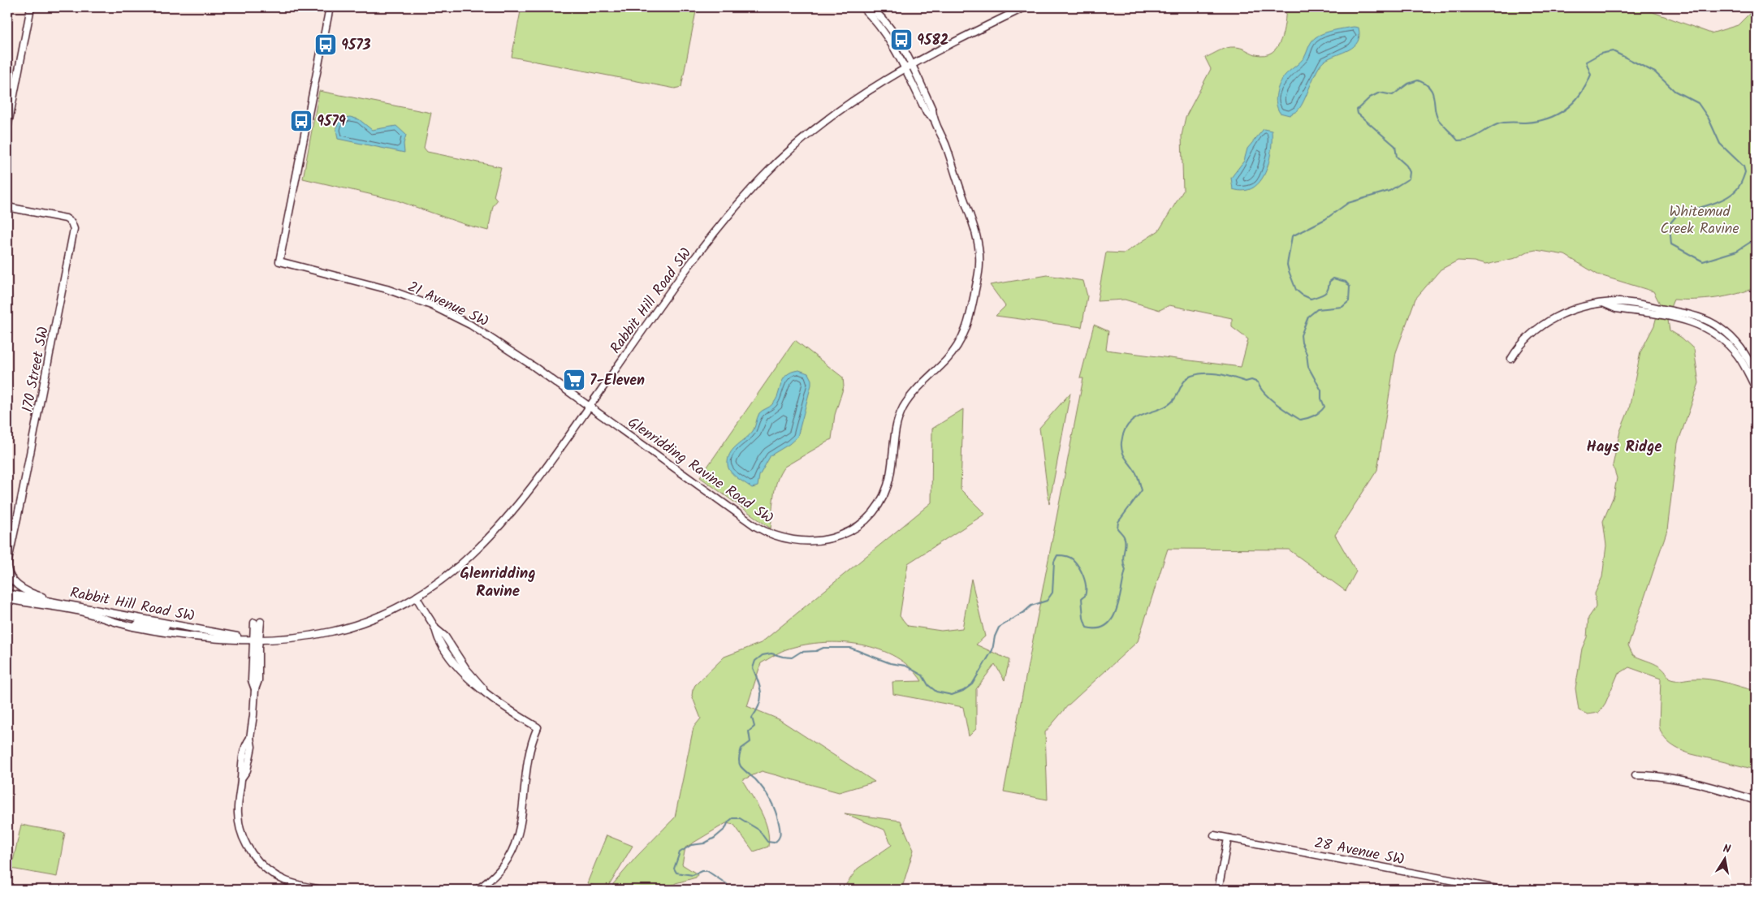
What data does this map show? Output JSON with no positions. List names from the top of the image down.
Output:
{
  "streets": {
    "street": [
      "Rabbit Hill Road SW",
      "21 Avenue SW",
      "170 Street SW",
      "Glenridding Ravine Road SW",
      "28 Avenue SW"
    ]
  },
  "crossings": [
    ["Rabbit Hill Road SW", "21 Avenue SW"],
    ["Rabbit Hill Road SW", "Glenridding Ravine Road SW"],
    ["21 Avenue SW", "Glenridding Ravine Road SW"]
  ],
  "districts": ["Hays Ridge", "Glenridding Ravine"],
  "parks": ["Whitemud Creek Ravine"],
  "places": {
    "bus stop": ["9582", "9573", "9579"],
    "supermarket": ["7-Eleven"]
  },
  "north": "top"
}
